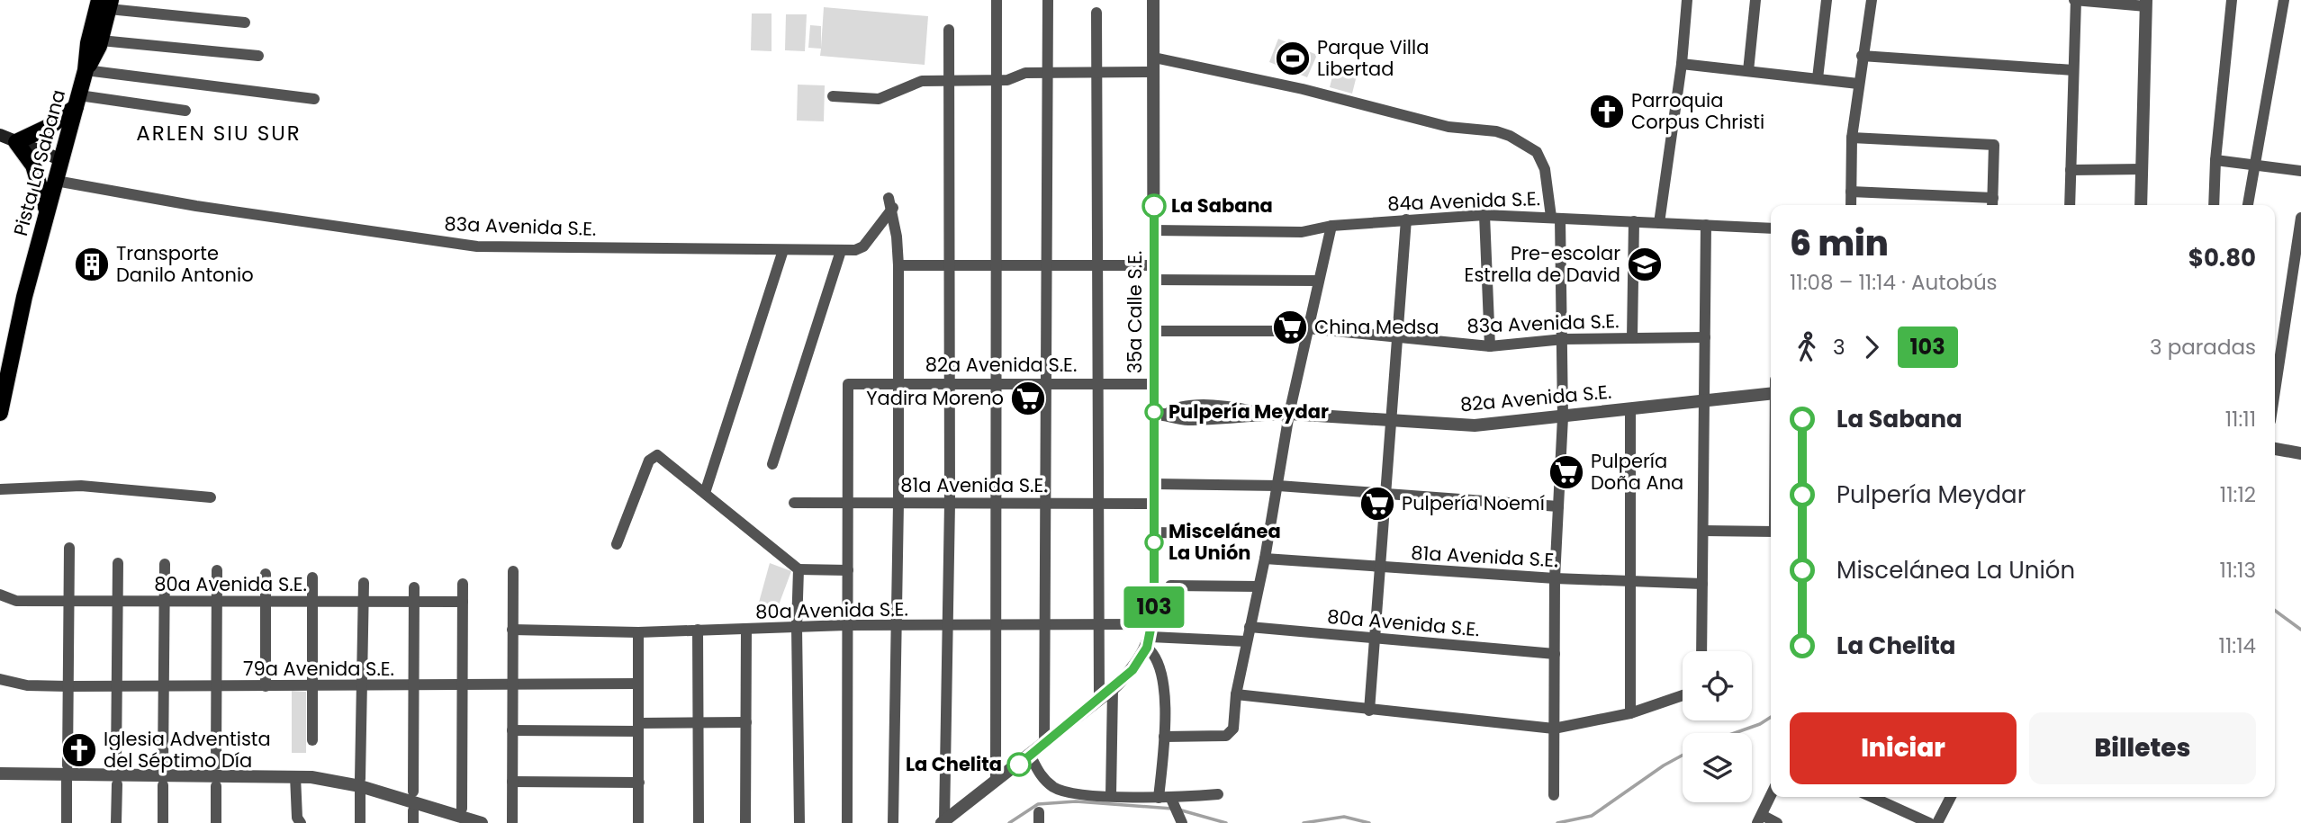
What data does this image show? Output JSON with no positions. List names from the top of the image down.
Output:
{
  "streets": {
    "main road": ["Pista La Sabana"],
    "street": [
      "84a Avenida S.E.",
      "83a Avenida S.E.",
      "35a Calle S.E.",
      "82a Avenida S.E.",
      "81a Avenida S.E.",
      "80a Avenida S.E.",
      "79a Avenida S.E."
    ]
  },
  "crossings": [
    ["Pista La Sabana", "83a Avenida S.E."],
    ["84a Avenida S.E.", "35a Calle S.E."],
    ["35a Calle S.E.", "82a Avenida S.E."],
    ["35a Calle S.E.", "81a Avenida S.E."],
    ["35a Calle S.E.", "80a Avenida S.E."],
    ["82a Avenida S.E.", "81a Avenida S.E."]
  ],
  "districts": ["ARLEN SIU SUR"],
  "places": {
    "sports": ["Parque Villa Libertad"],
    "church": ["Parroquia Corpus Christi", "Iglesia Adventista del Séptimo Día"],
    "other": [
      "La Sabana",
      "Pulpería Meydar",
      "Miscelánea La Unión",
      "La Chelita"
    ],
    "building": ["Transporte Danilo Antonio"],
    "school or university": ["Pre-escolar Estrella de David"],
    "supermarket": [
      "China Medsa",
      "Yadira Moreno",
      "Pulpería Doña Ana",
      "Pulpería Noemí"
    ]
  },
  "lines": ["bus line 103"],
  "page": {
    "on_map": "103",
    "heading": ["6 min", "11:08 – 11:14 · Autobús", "$0.80"],
    "legs": ["3", "103", "3 paradas"],
    "list": [
      {
        "name": "La Sabana",
        "value": "11:11"
      },
      {
        "name": "Pulpería Meydar",
        "value": "11:12"
      },
      {
        "name": "Miscelánea La Unión",
        "value": "11:13"
      },
      {
        "name": "La Chelita",
        "value": "11:14"
      }
    ],
    "buttons": ["Iniciar", "Billetes"]
  }
}
